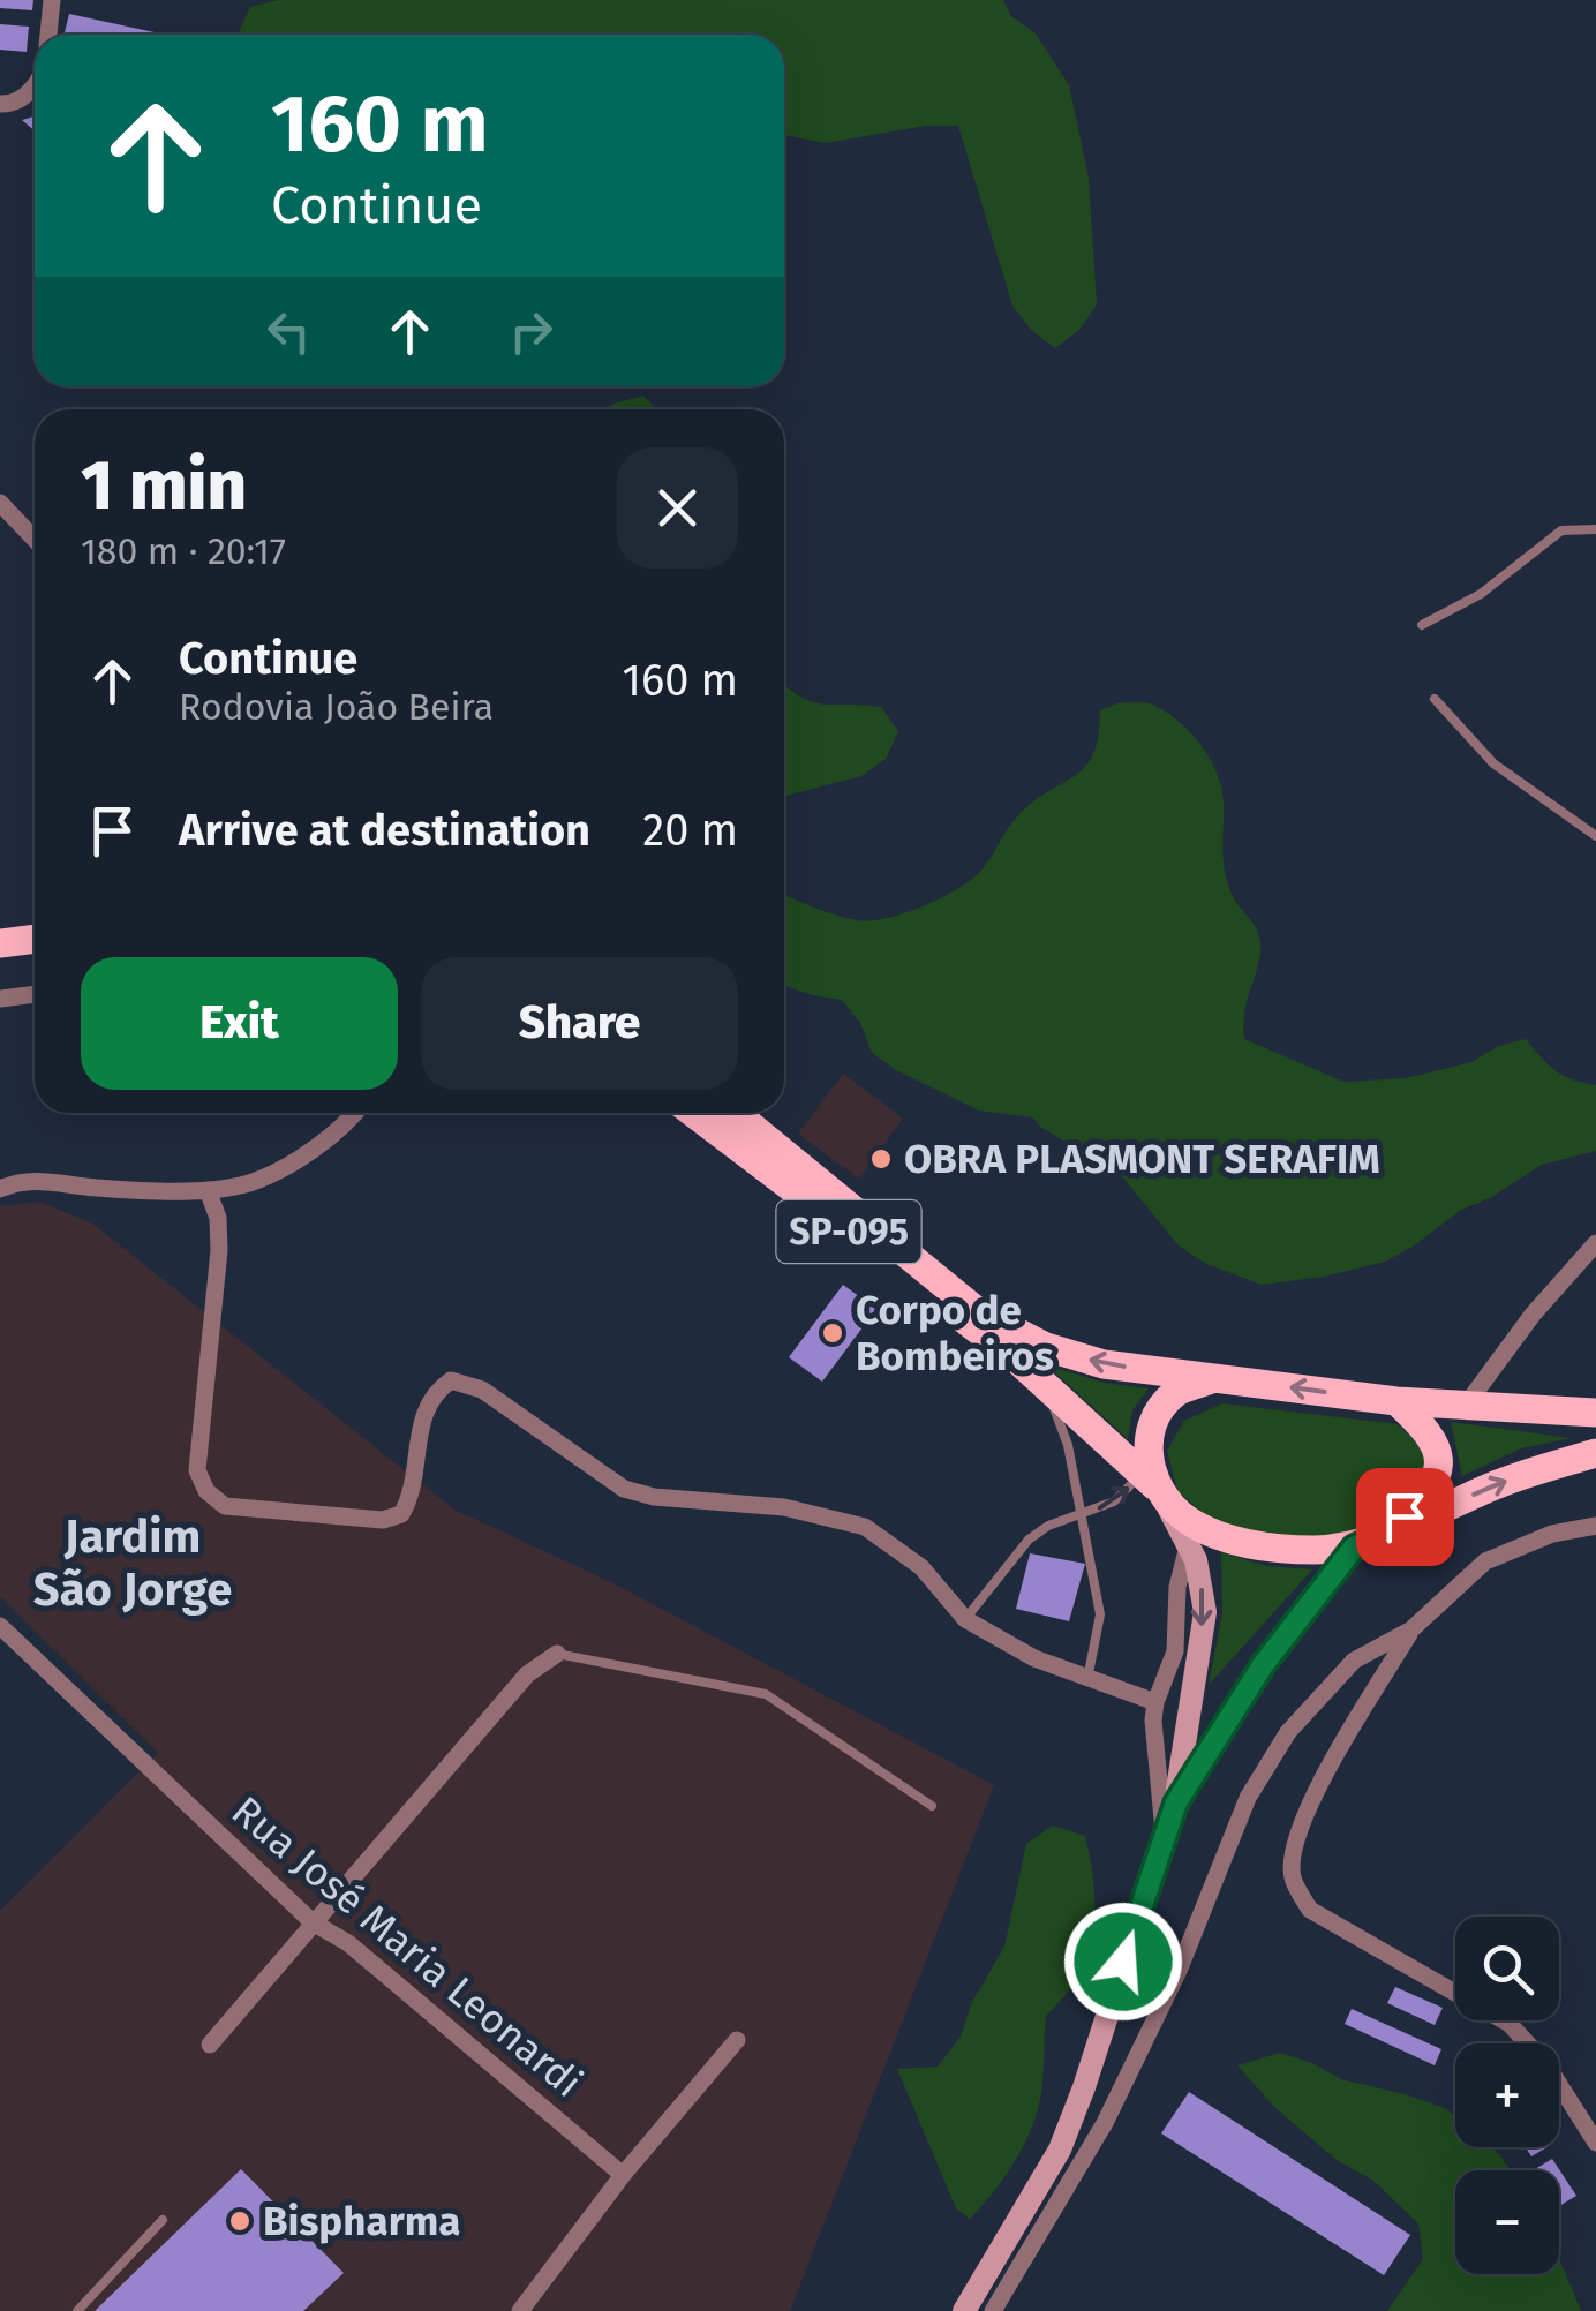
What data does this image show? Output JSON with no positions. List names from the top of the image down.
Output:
{
  "streets": {
    "main road": ["SP-095"],
    "street": ["Rua José Maria Leonardi"]
  },
  "districts": ["Jardim São Jorge"],
  "places": ["OBRA PLASMONT SERAFIM", "Corpo de Bombeiros", "Bispharma"],
  "page": {
    "turn": ["160 m", "Continue"],
    "heading": ["1 min", "180 m · 20:17"],
    "list": [
      {
        "name": "Continue",
        "note": "Rodovia João Beira",
        "value": "160 m"
      },
      {
        "name": "Arrive at destination",
        "value": "20 m"
      }
    ],
    "buttons": ["Exit", "Share"],
    "map_buttons": ["+", "−"]
  }
}
